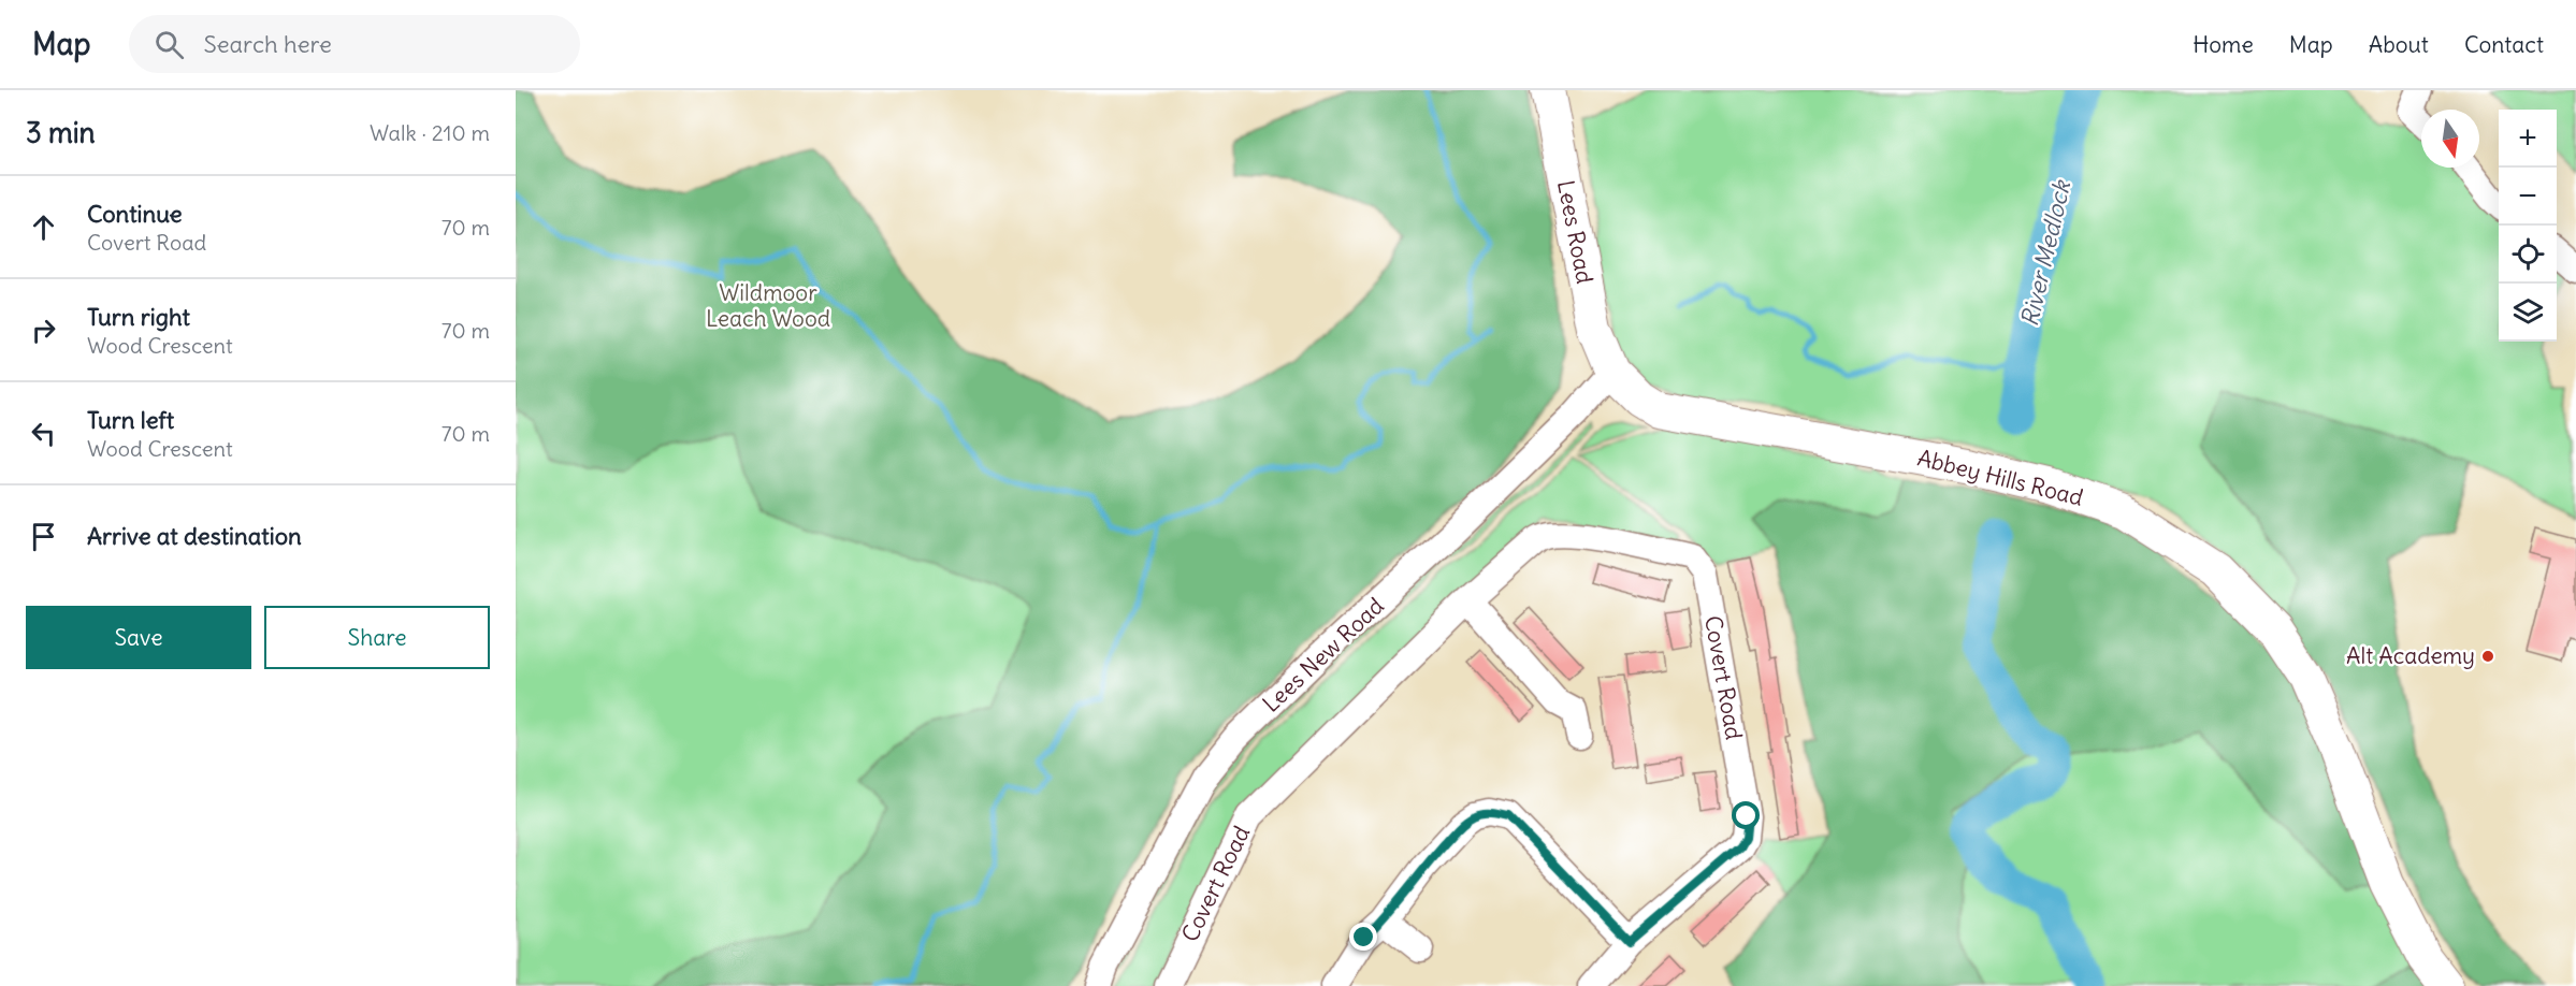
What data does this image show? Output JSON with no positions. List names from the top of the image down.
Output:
{
  "streets": {
    "main road": ["Lees Road", "Abbey Hills Road"],
    "street": ["Lees New Road", "Covert Road"]
  },
  "crossings": [
    ["Lees Road", "Abbey Hills Road"],
    ["Lees Road", "Lees New Road"],
    ["Abbey Hills Road", "Lees New Road"]
  ],
  "water": ["River Medlock"],
  "parks": ["Wildmoor Leach Wood"],
  "places": ["Alt Academy"],
  "north": "bottom",
  "page": {
    "header": "Map",
    "search": "Search here",
    "nav": [
      "Home",
      "Map",
      "About",
      "Contact"
    ],
    "heading": ["3 min", "Walk · 210 m"],
    "map_buttons": ["+", "−"],
    "list": [
      ["Continue", "Covert Road", "70 m"],
      ["Turn right", "Wood Crescent", "70 m"],
      ["Turn left", "Wood Crescent", "70 m"],
      "Arrive at destination"
    ],
    "buttons": ["Save", "Share"]
  }
}
